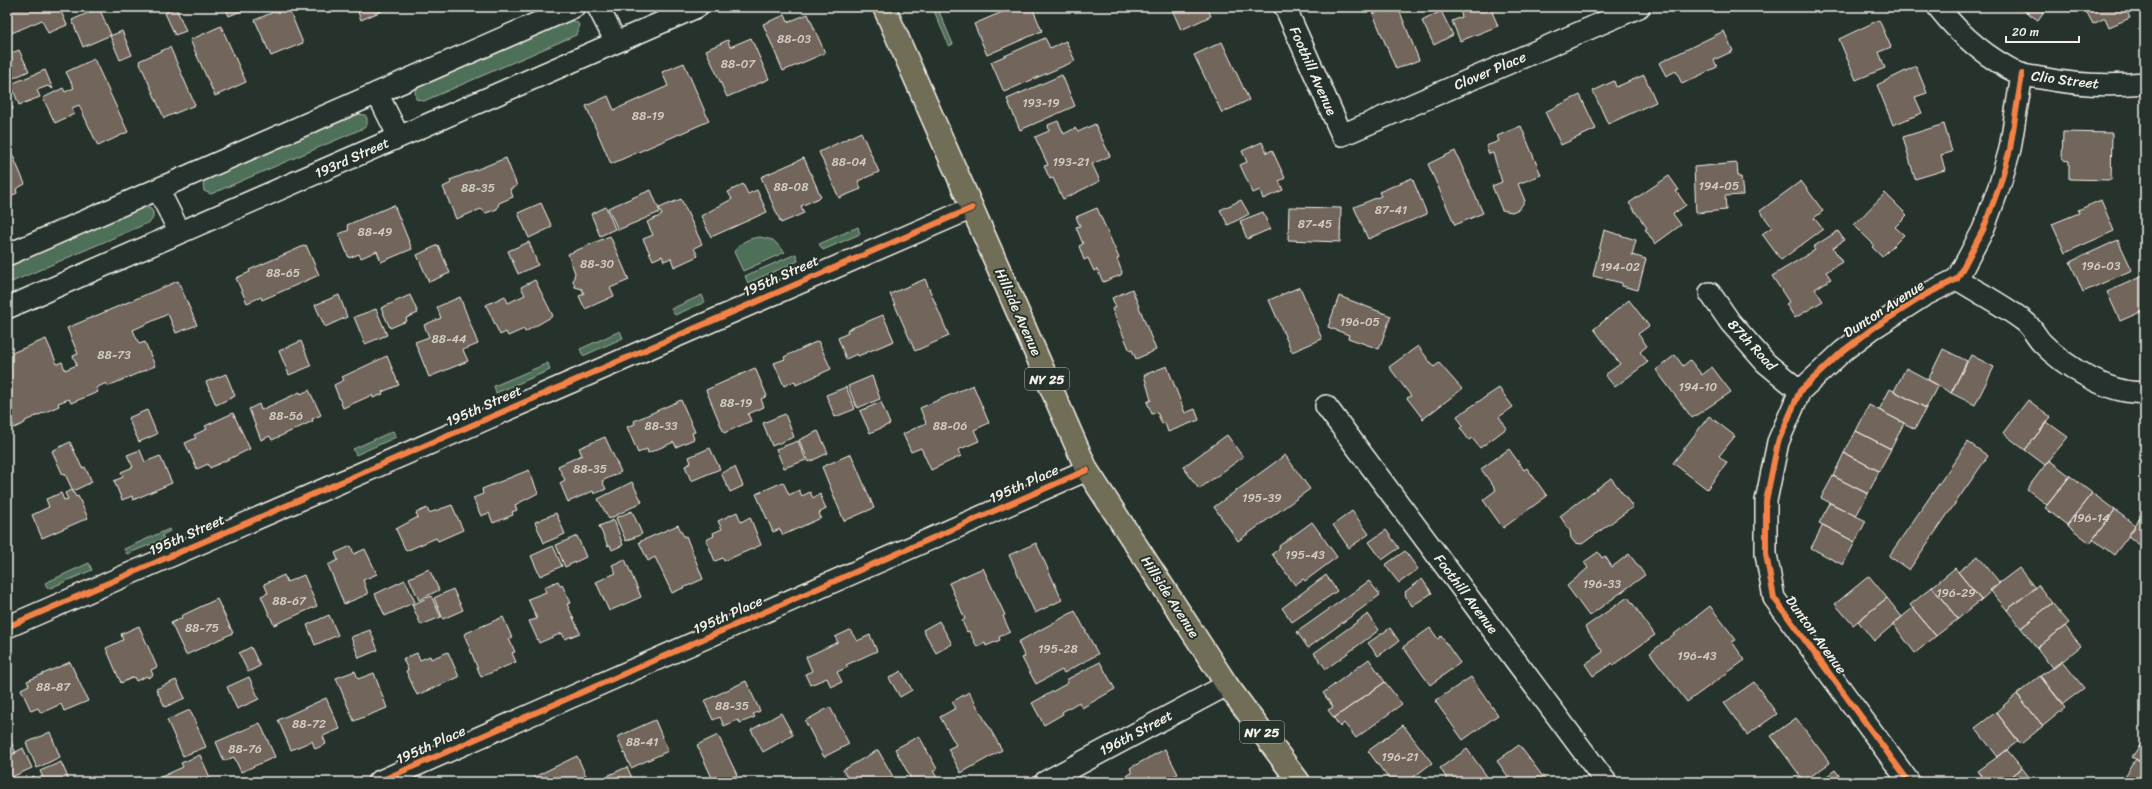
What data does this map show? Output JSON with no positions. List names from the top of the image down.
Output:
{
  "streets": {
    "main road": ["Hillside Avenue", "NY 25"],
    "street": [
      "Foothill Avenue",
      "Clover Place",
      "Clio Street",
      "193rd Street",
      "195th Street",
      "Dunton Avenue",
      "87th Road",
      "195th Place",
      "196th Street"
    ]
  },
  "crossings": [
    ["Foothill Avenue", "Clover Place"],
    ["195th Street", "Hillside Avenue"],
    ["Dunton Avenue", "87th Road"],
    ["Hillside Avenue", "195th Place"],
    ["Hillside Avenue", "196th Street"]
  ],
  "house_numbers": [
    "88-03",
    "88-07",
    "193-19",
    "88-19",
    "88-04",
    "193-21",
    "194-05",
    "88-08",
    "88-35",
    "87-41",
    "87-45",
    "88-49",
    "88-30",
    "196-03",
    "194-02",
    "88-65",
    "196-05",
    "88-44",
    "88-73",
    "194-10",
    "88-19",
    "88-56",
    "88-33",
    "88-06",
    "88-35",
    "195-39",
    "196-14",
    "195-43",
    "196-33",
    "196-29",
    "88-67",
    "88-75",
    "195-28",
    "196-43",
    "88-87",
    "88-35",
    "88-72",
    "88-41",
    "88-76",
    "196-21"
  ],
  "scale_bar": "20 m"
}
